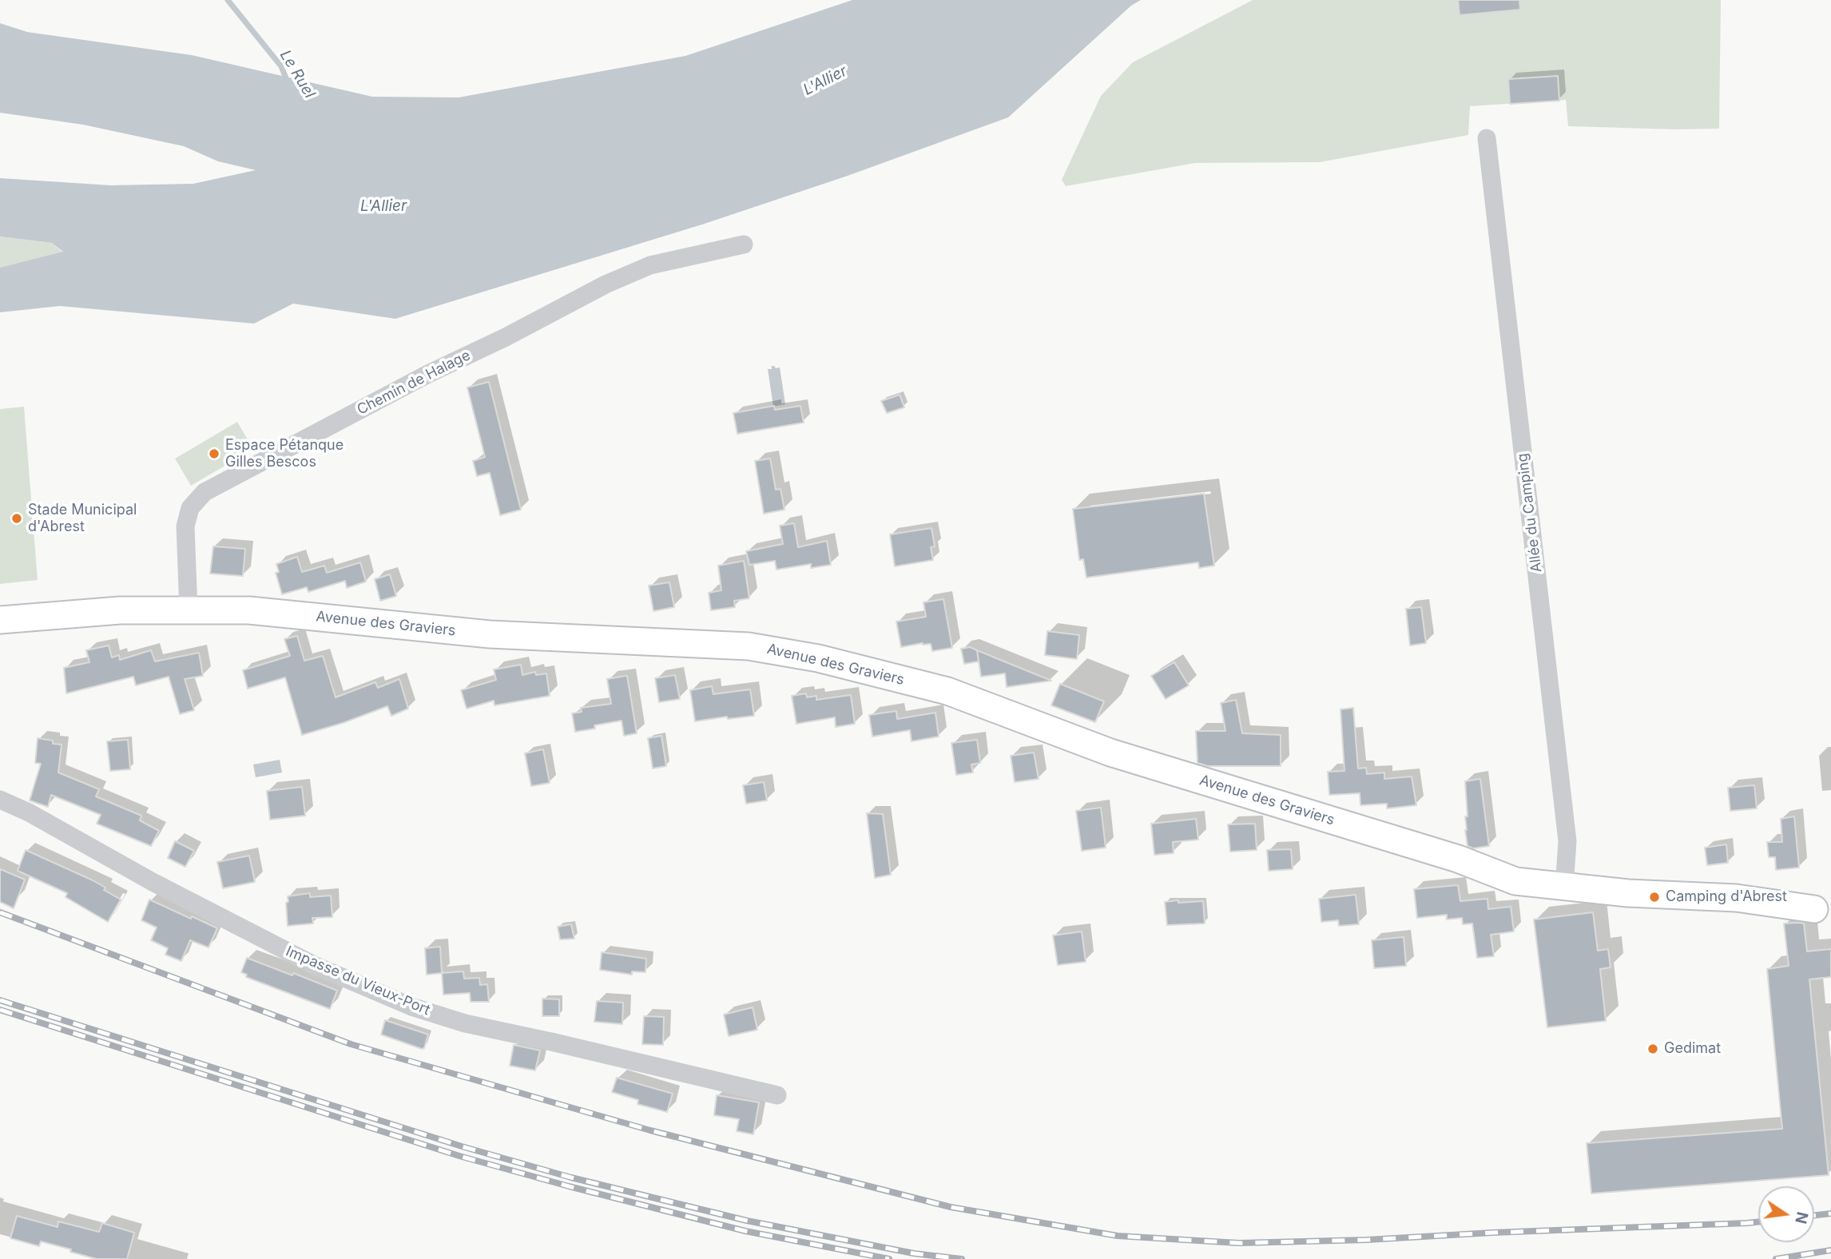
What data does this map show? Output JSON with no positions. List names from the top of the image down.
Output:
{
  "streets": {
    "street": [
      "Chemin de Halage",
      "Allée du Camping",
      "Avenue des Graviers",
      "Impasse du Vieux-Port"
    ]
  },
  "crossings": [
    ["Chemin de Halage", "Avenue des Graviers"],
    ["Allée du Camping", "Avenue des Graviers"]
  ],
  "water": ["Le Ruel", "L'Allier"],
  "places": [
    "Espace Pétanque Gilles Bescos",
    "Stade Municipal d'Abrest",
    "Camping d'Abrest",
    "Gedimat"
  ],
  "north": "right"
}
